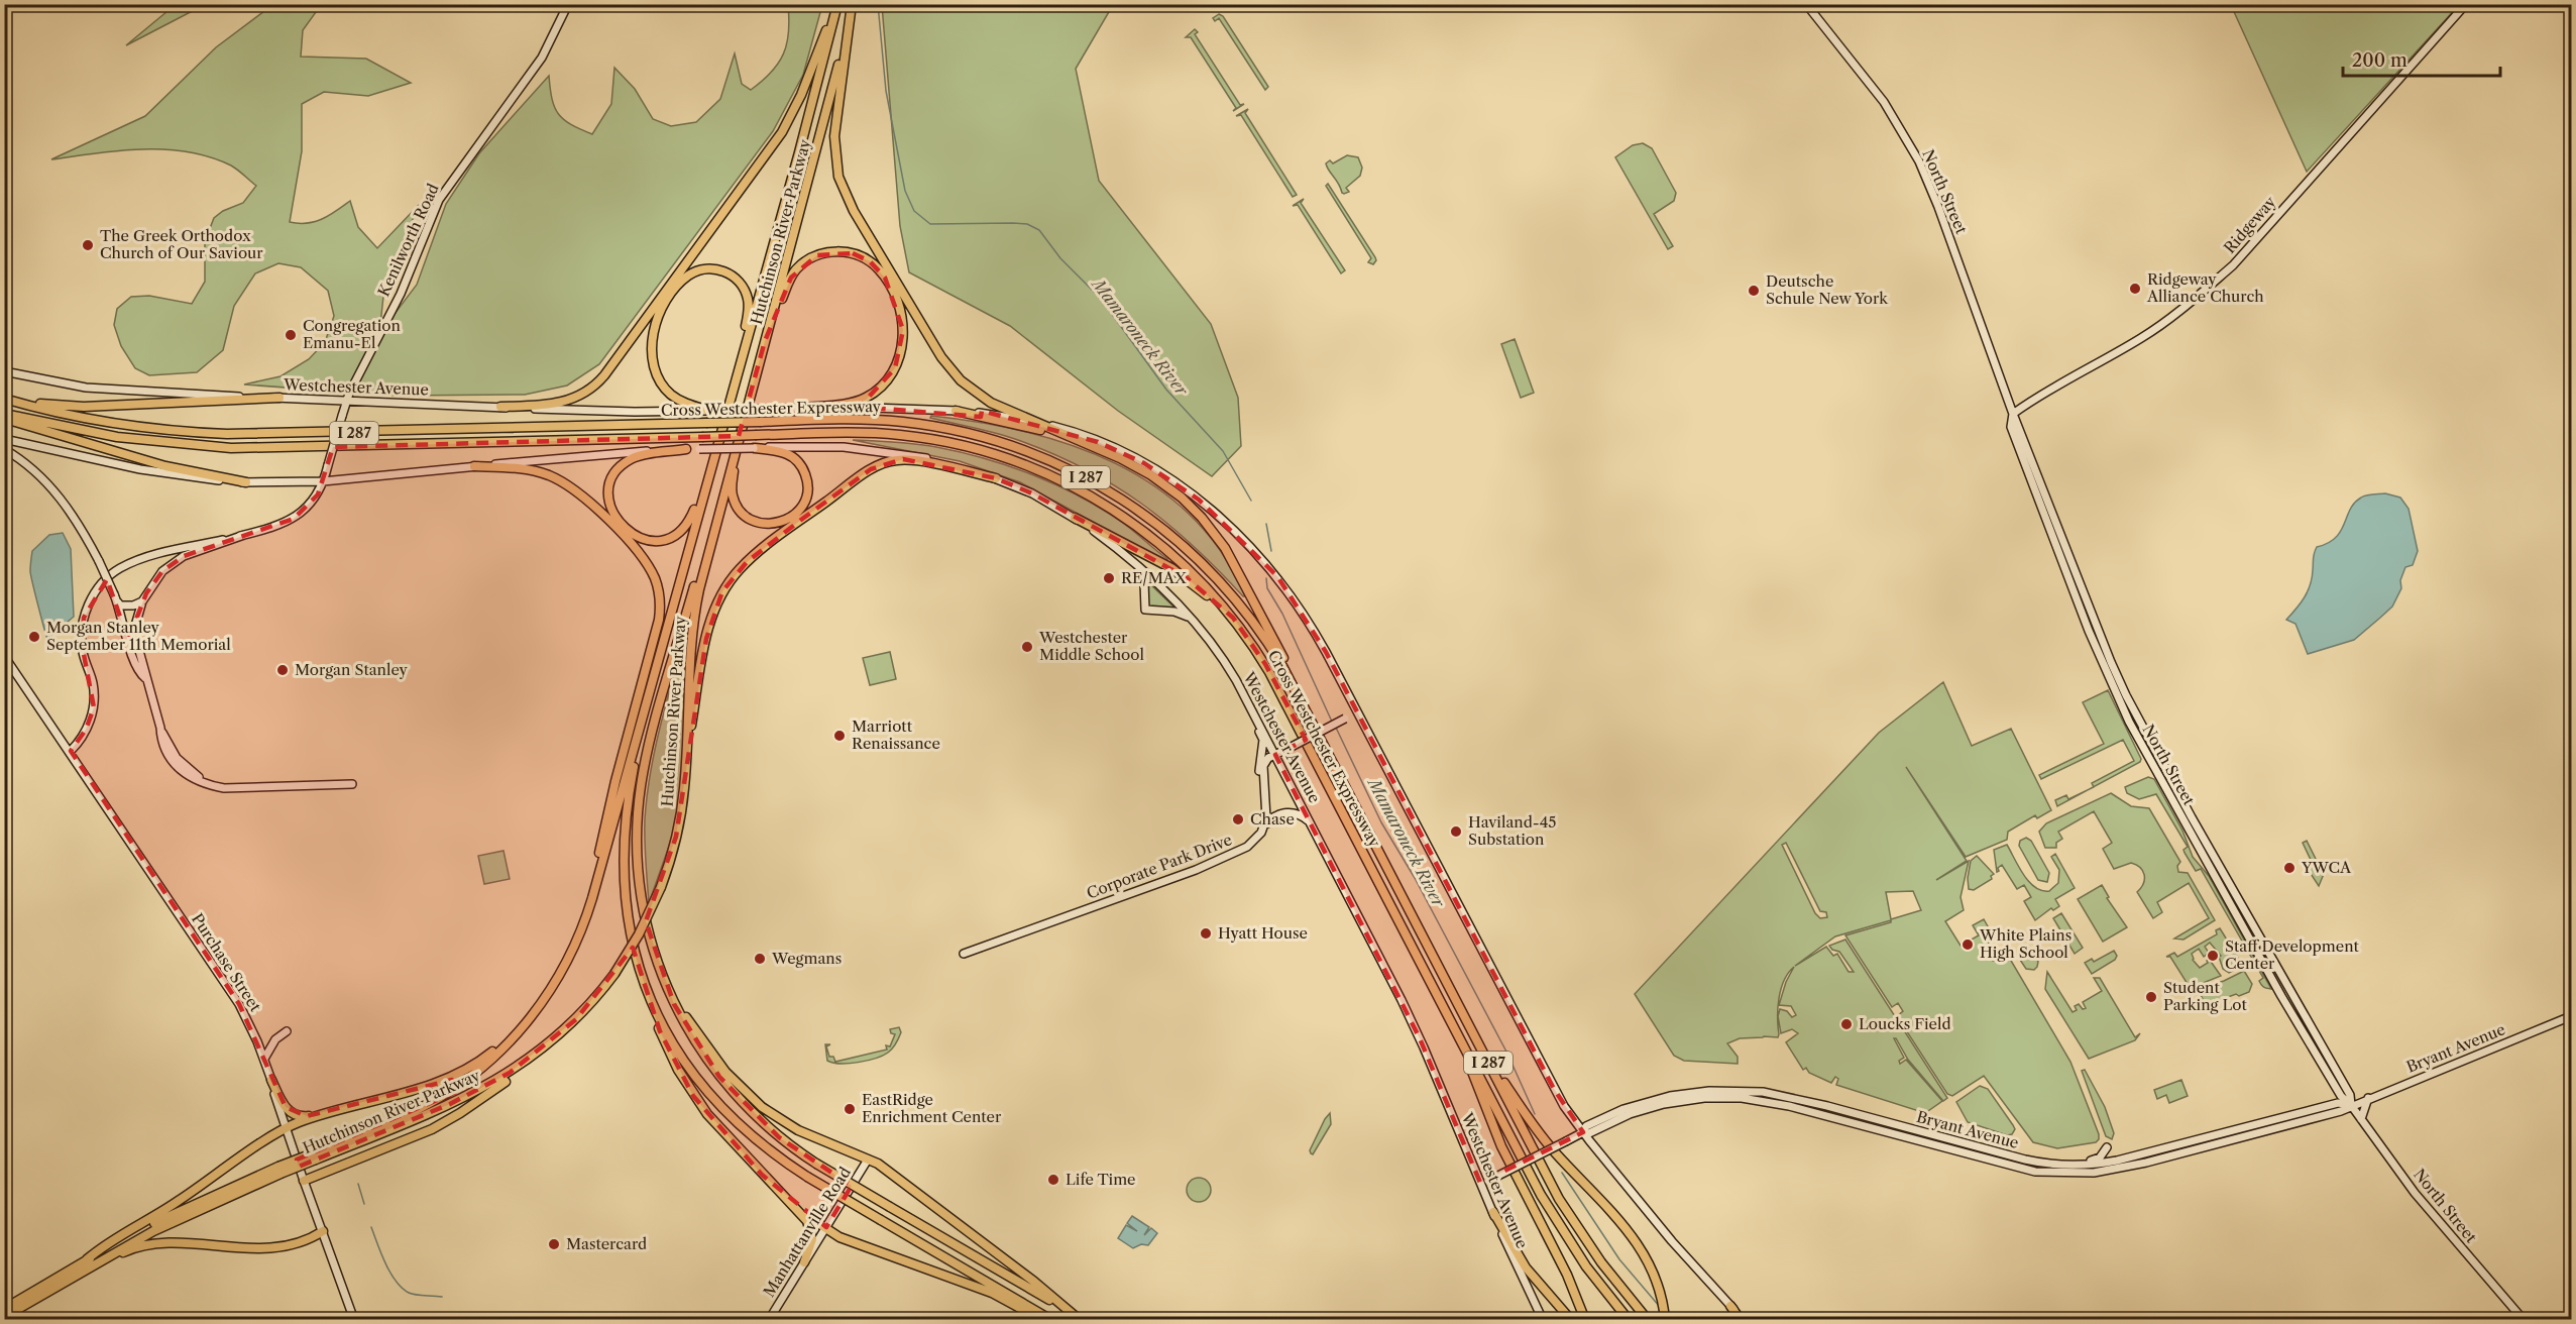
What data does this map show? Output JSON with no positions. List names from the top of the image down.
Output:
{
  "streets": {
    "highway": ["Hutchinson River Parkway", "Cross Westchester Expressway", "I 287"],
    "main road": [
      "North Street",
      "Ridgeway",
      "Kenilworth Road",
      "Westchester Avenue",
      "Corporate Park Drive",
      "Purchase Street",
      "Bryant Avenue",
      "Manhattanville Road"
    ]
  },
  "crossings": [
    ["North Street", "Ridgeway"],
    ["North Street", "Bryant Avenue"],
    ["Kenilworth Road", "Westchester Avenue"],
    ["Kenilworth Road", "Purchase Street"],
    ["Westchester Avenue", "Corporate Park Drive"],
    ["Westchester Avenue", "Bryant Avenue"]
  ],
  "water": ["Mamaroneck River"],
  "places": [
    "The Greek Orthodox Church of Our Saviour",
    "Ridgeway Alliance Church",
    "Deutsche Schule New York",
    "Congregation Emanu-El",
    "RE/MAX",
    "Morgan Stanley September 11th Memorial",
    "Westchester Middle School",
    "Morgan Stanley",
    "Marriott Renaissance",
    "Chase",
    "Haviland-45 Substation",
    "YWCA",
    "Hyatt House",
    "White Plains High School",
    "Staff Development Center",
    "Wegmans",
    "Student Parking Lot",
    "Loucks Field",
    "EastRidge Enrichment Center",
    "Life Time",
    "Mastercard"
  ],
  "scale_bar": "200 m"
}
